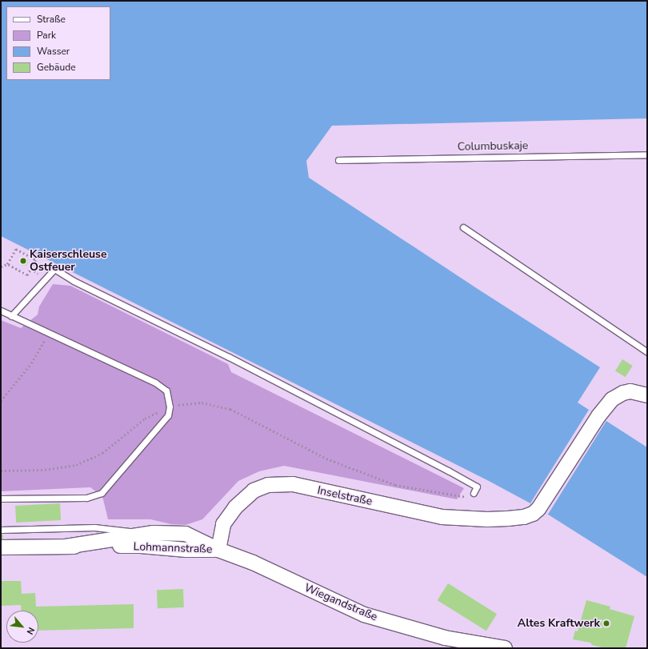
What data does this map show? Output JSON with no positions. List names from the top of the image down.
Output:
{
  "streets": {
    "street": ["Inselstraße", "Lohmannstraße", "Wiegandstraße"],
    "lane": ["Columbuskaje"]
  },
  "crossings": [
    ["Inselstraße", "Lohmannstraße"],
    ["Inselstraße", "Wiegandstraße"],
    ["Lohmannstraße", "Wiegandstraße"]
  ],
  "places": ["Kaiserschleuse Ostfeuer", "Altes Kraftwerk"],
  "legend": [
    "Straße",
    "Park",
    "Wasser",
    "Gebäude"
  ],
  "north": "bottom right"
}
